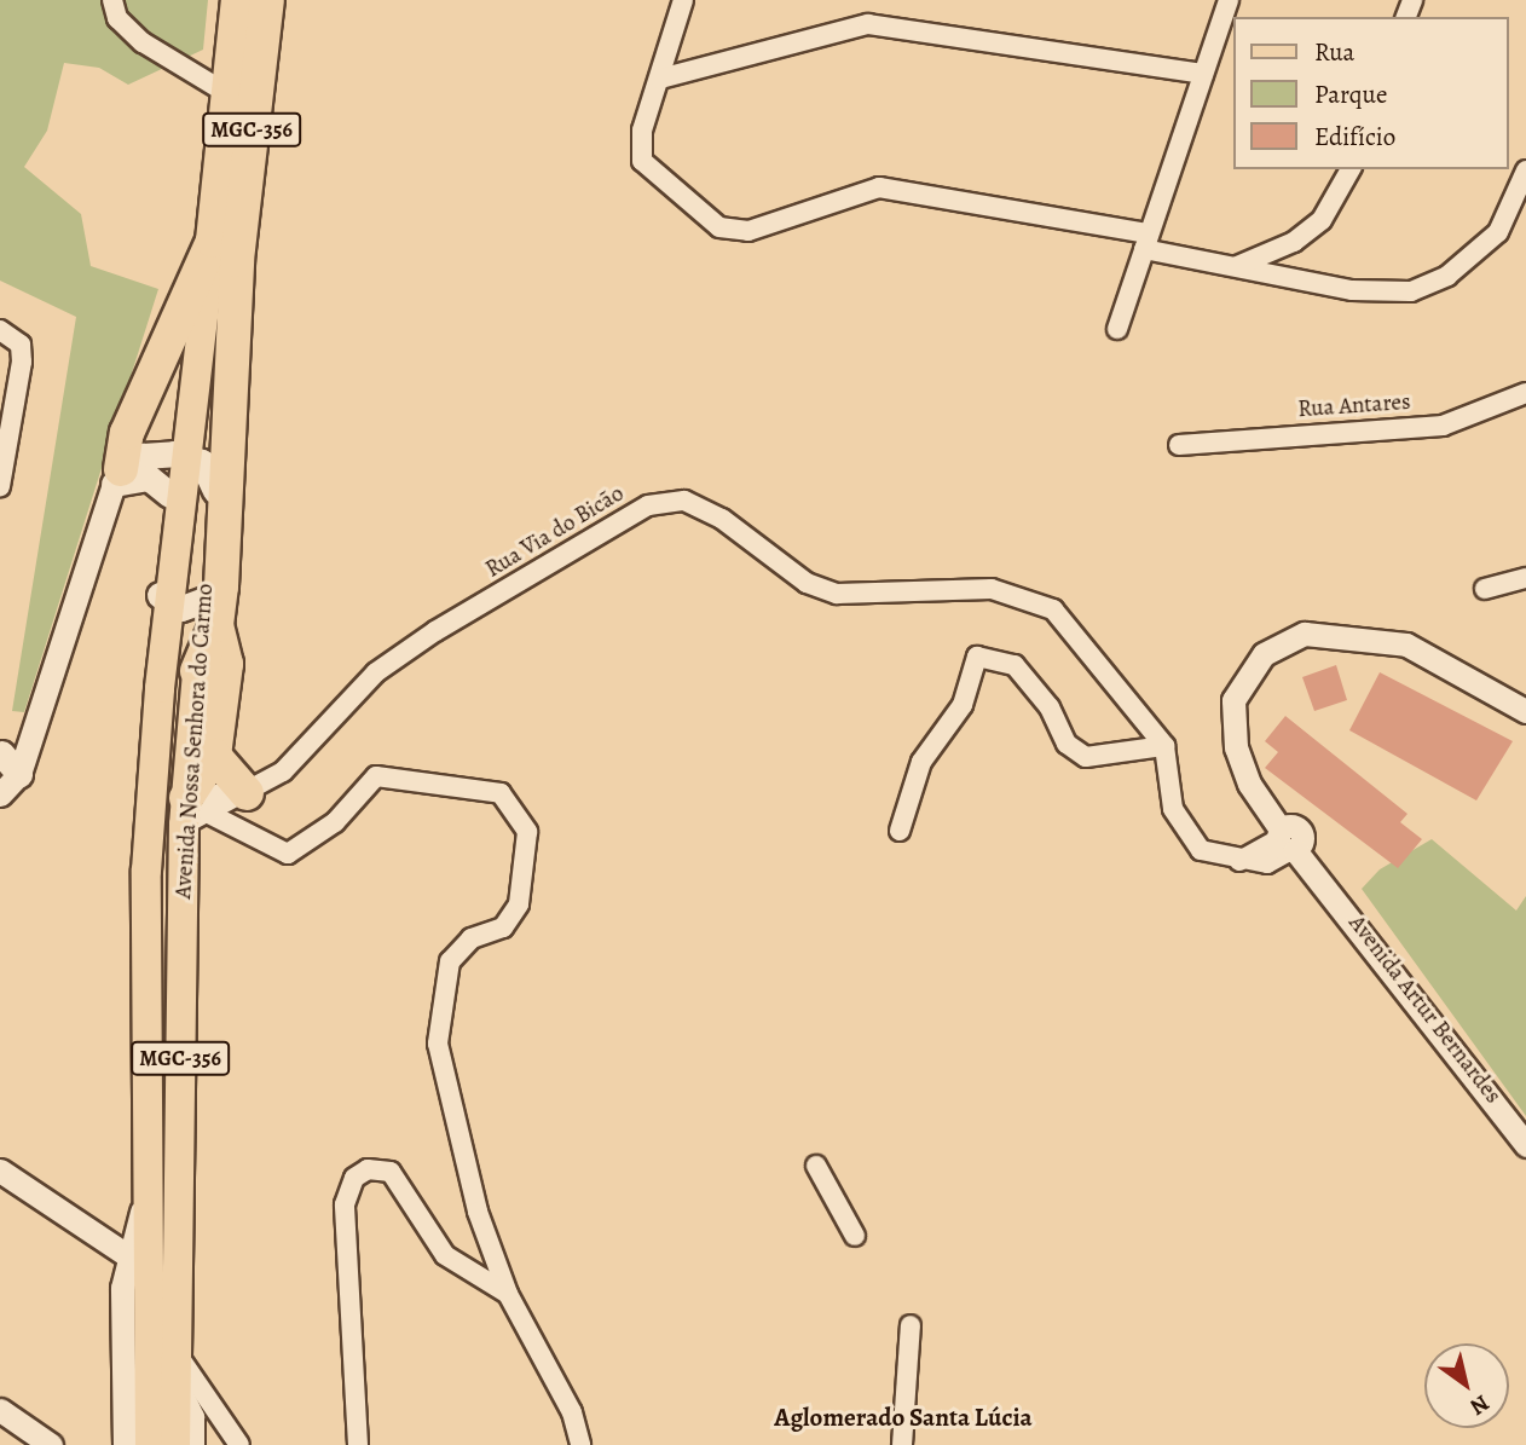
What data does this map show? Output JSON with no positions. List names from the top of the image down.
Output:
{
  "streets": {
    "highway": ["MGC-356"],
    "main road": ["Avenida Nossa Senhora do Carmo"],
    "street": ["Rua Antares", "Rua Via do Bicão", "Avenida Artur Bernardes"]
  },
  "crossings": [
    ["MGC-356", "Avenida Nossa Senhora do Carmo"],
    ["Rua Via do Bicão", "Avenida Nossa Senhora do Carmo"],
    ["Rua Via do Bicão", "Avenida Artur Bernardes"]
  ],
  "districts": ["Aglomerado Santa Lúcia"],
  "legend": ["Rua", "Parque", "Edifício"],
  "north": "bottom right"
}
